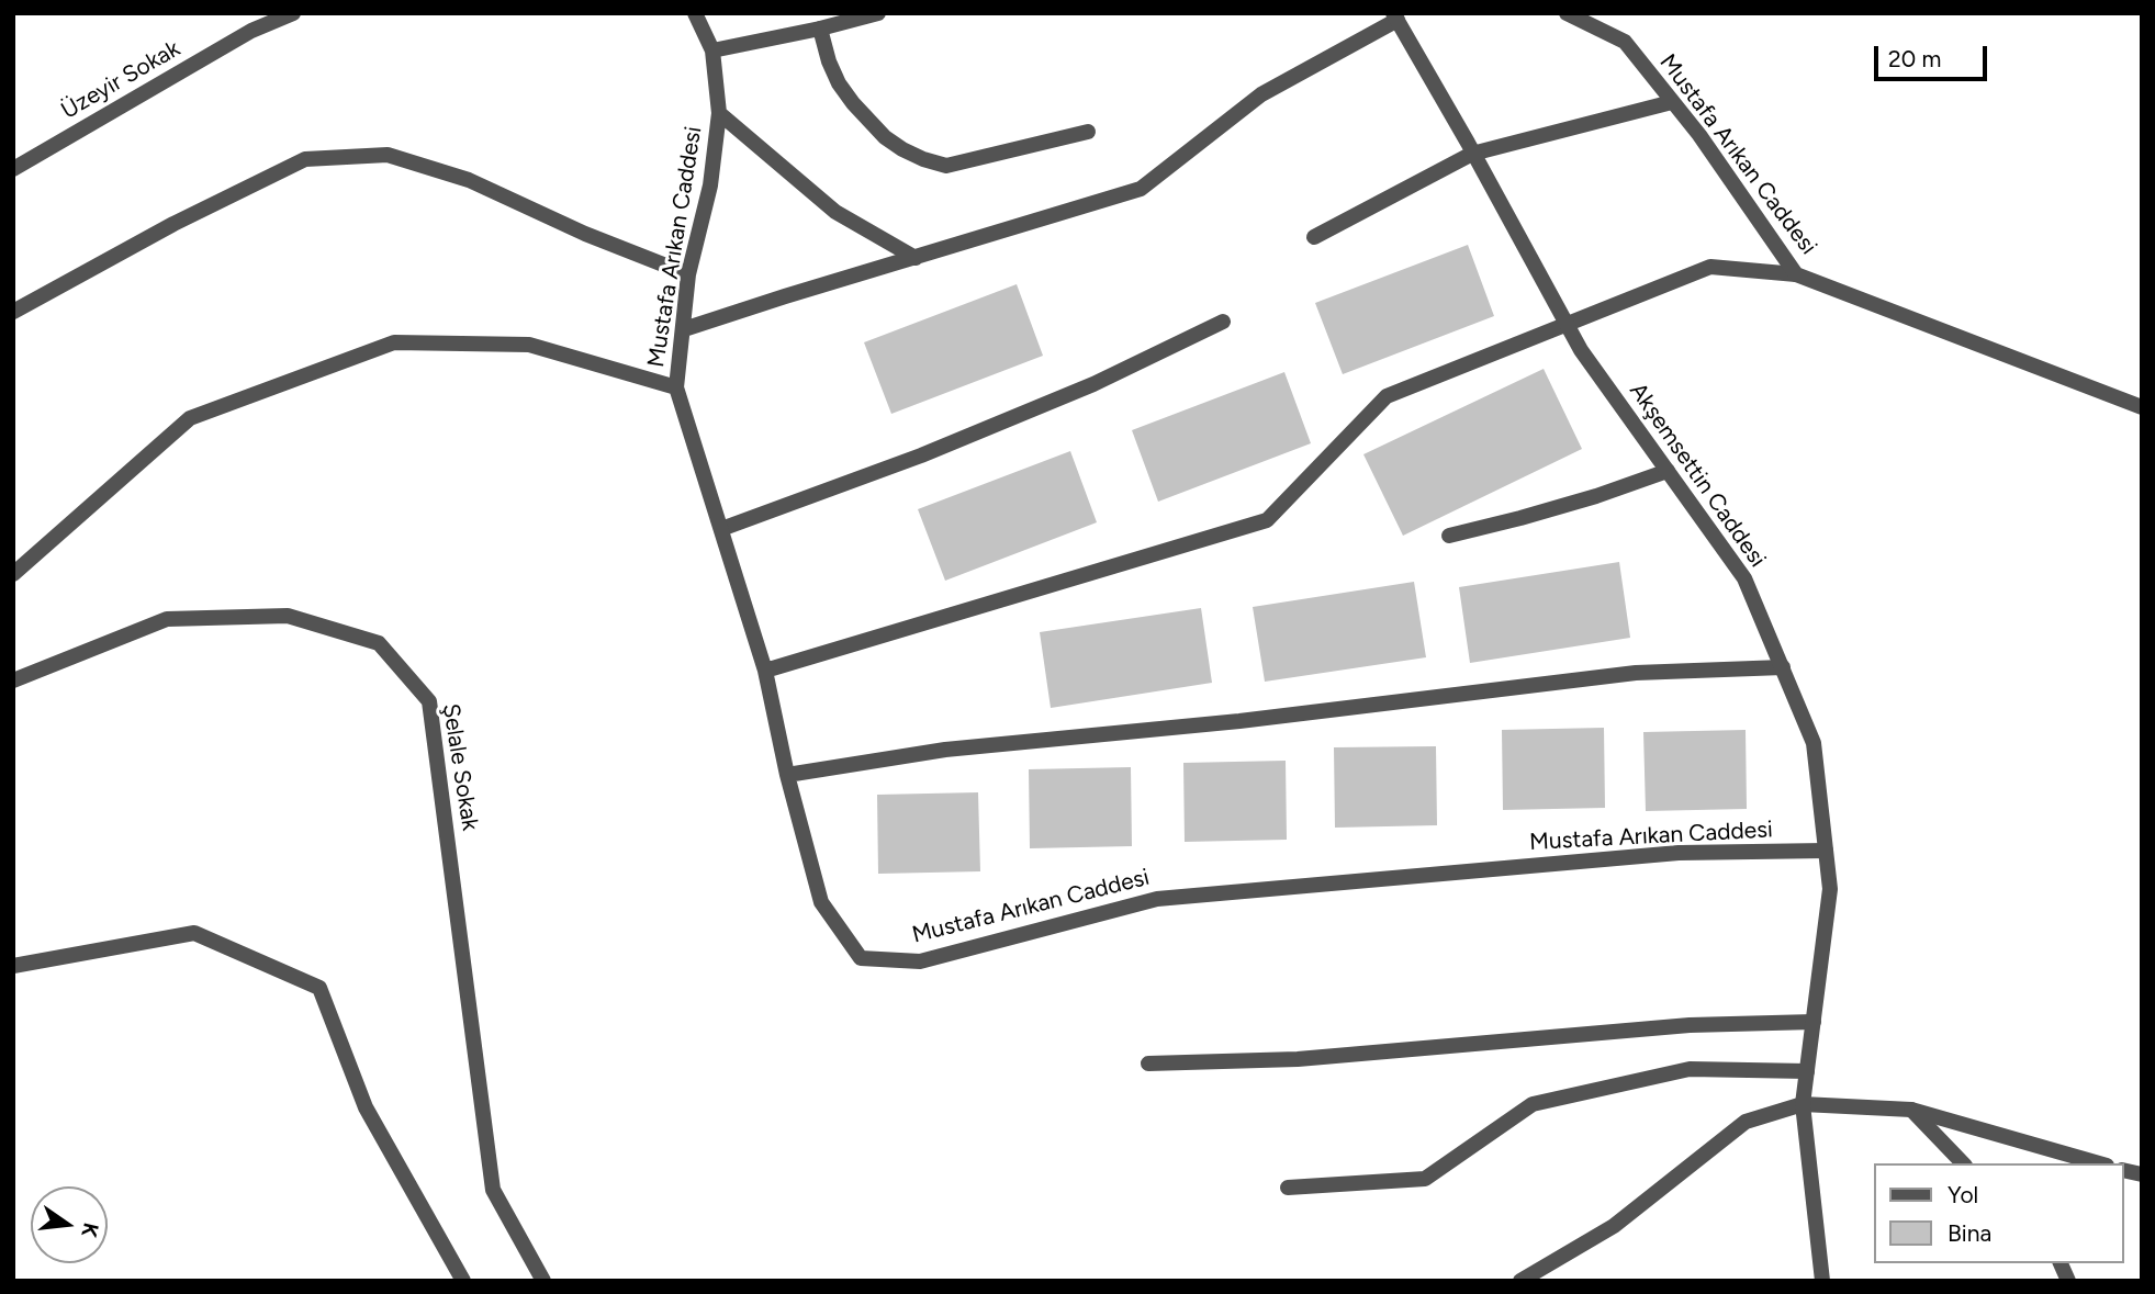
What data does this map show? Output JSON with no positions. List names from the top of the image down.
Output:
{
  "streets": {
    "street": [
      "Üzeyir Sokak",
      "Mustafa Arıkan Caddesi",
      "Akşemsettin Caddesi",
      "Şelale Sokak"
    ]
  },
  "crossings": [
    ["Mustafa Arıkan Caddesi", "Akşemsettin Caddesi"]
  ],
  "legend": ["Yol", "Bina"],
  "scale_bar": "20 m",
  "north": "right"
}
